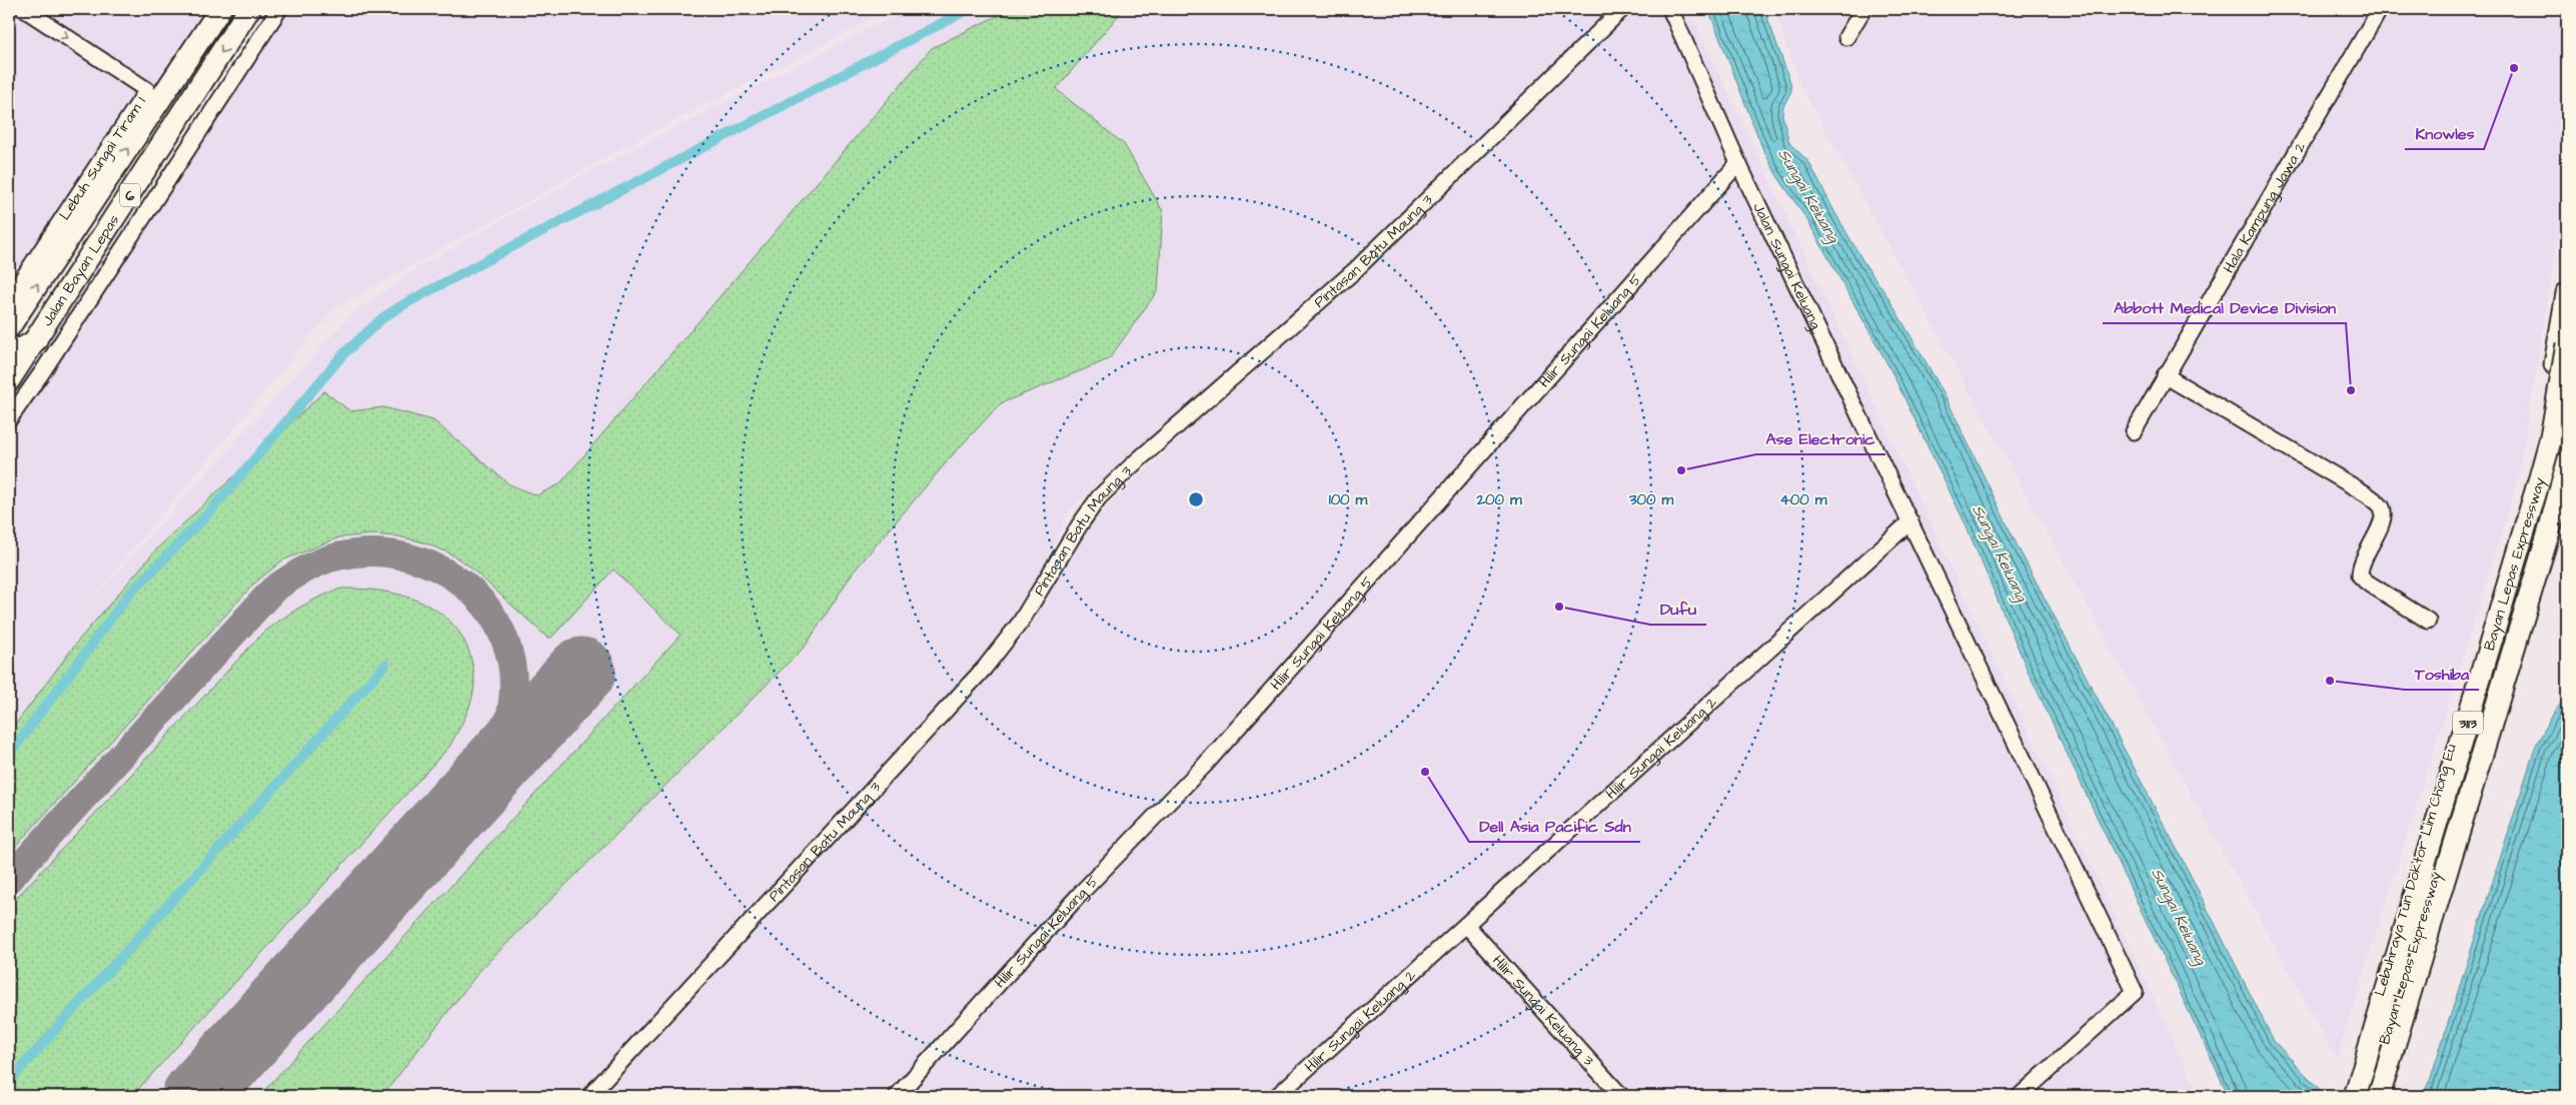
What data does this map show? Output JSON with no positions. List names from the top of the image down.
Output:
{
  "streets": {
    "highway": [
      "6",
      "Jalan Bayan Lepas",
      "Bayan Lepas Expressway",
      "3113",
      "Lebuhraya Tun Doktor Lim Chong Eu"
    ],
    "street": [
      "Lebuh Sungai Tiram 1",
      "Hala Kampung Jawa 2",
      "Pintasan Batu Maung 3",
      "Jalan Sungai Keluang",
      "Hilir Sungai Keluang 5",
      "Hilir Sungai Keluang 2",
      "Hilir Sungai Keluang 3"
    ]
  },
  "crossings": [
    ["Jalan Sungai Keluang", "Hilir Sungai Keluang 5"],
    ["Jalan Sungai Keluang", "Hilir Sungai Keluang 2"],
    ["Bayan Lepas Expressway", "Lebuhraya Tun Doktor Lim Chong Eu"],
    ["Hilir Sungai Keluang 2", "Hilir Sungai Keluang 3"]
  ],
  "water": ["Sungai Keluang"],
  "places": [
    "Knowles",
    "Abbott Medical Device Division",
    "Ase Electronic",
    "Dufu",
    "Toshiba",
    "Dell Asia Pacific Sdn"
  ],
  "rings": [
    "100 m",
    "200 m",
    "300 m",
    "400 m"
  ]
}
